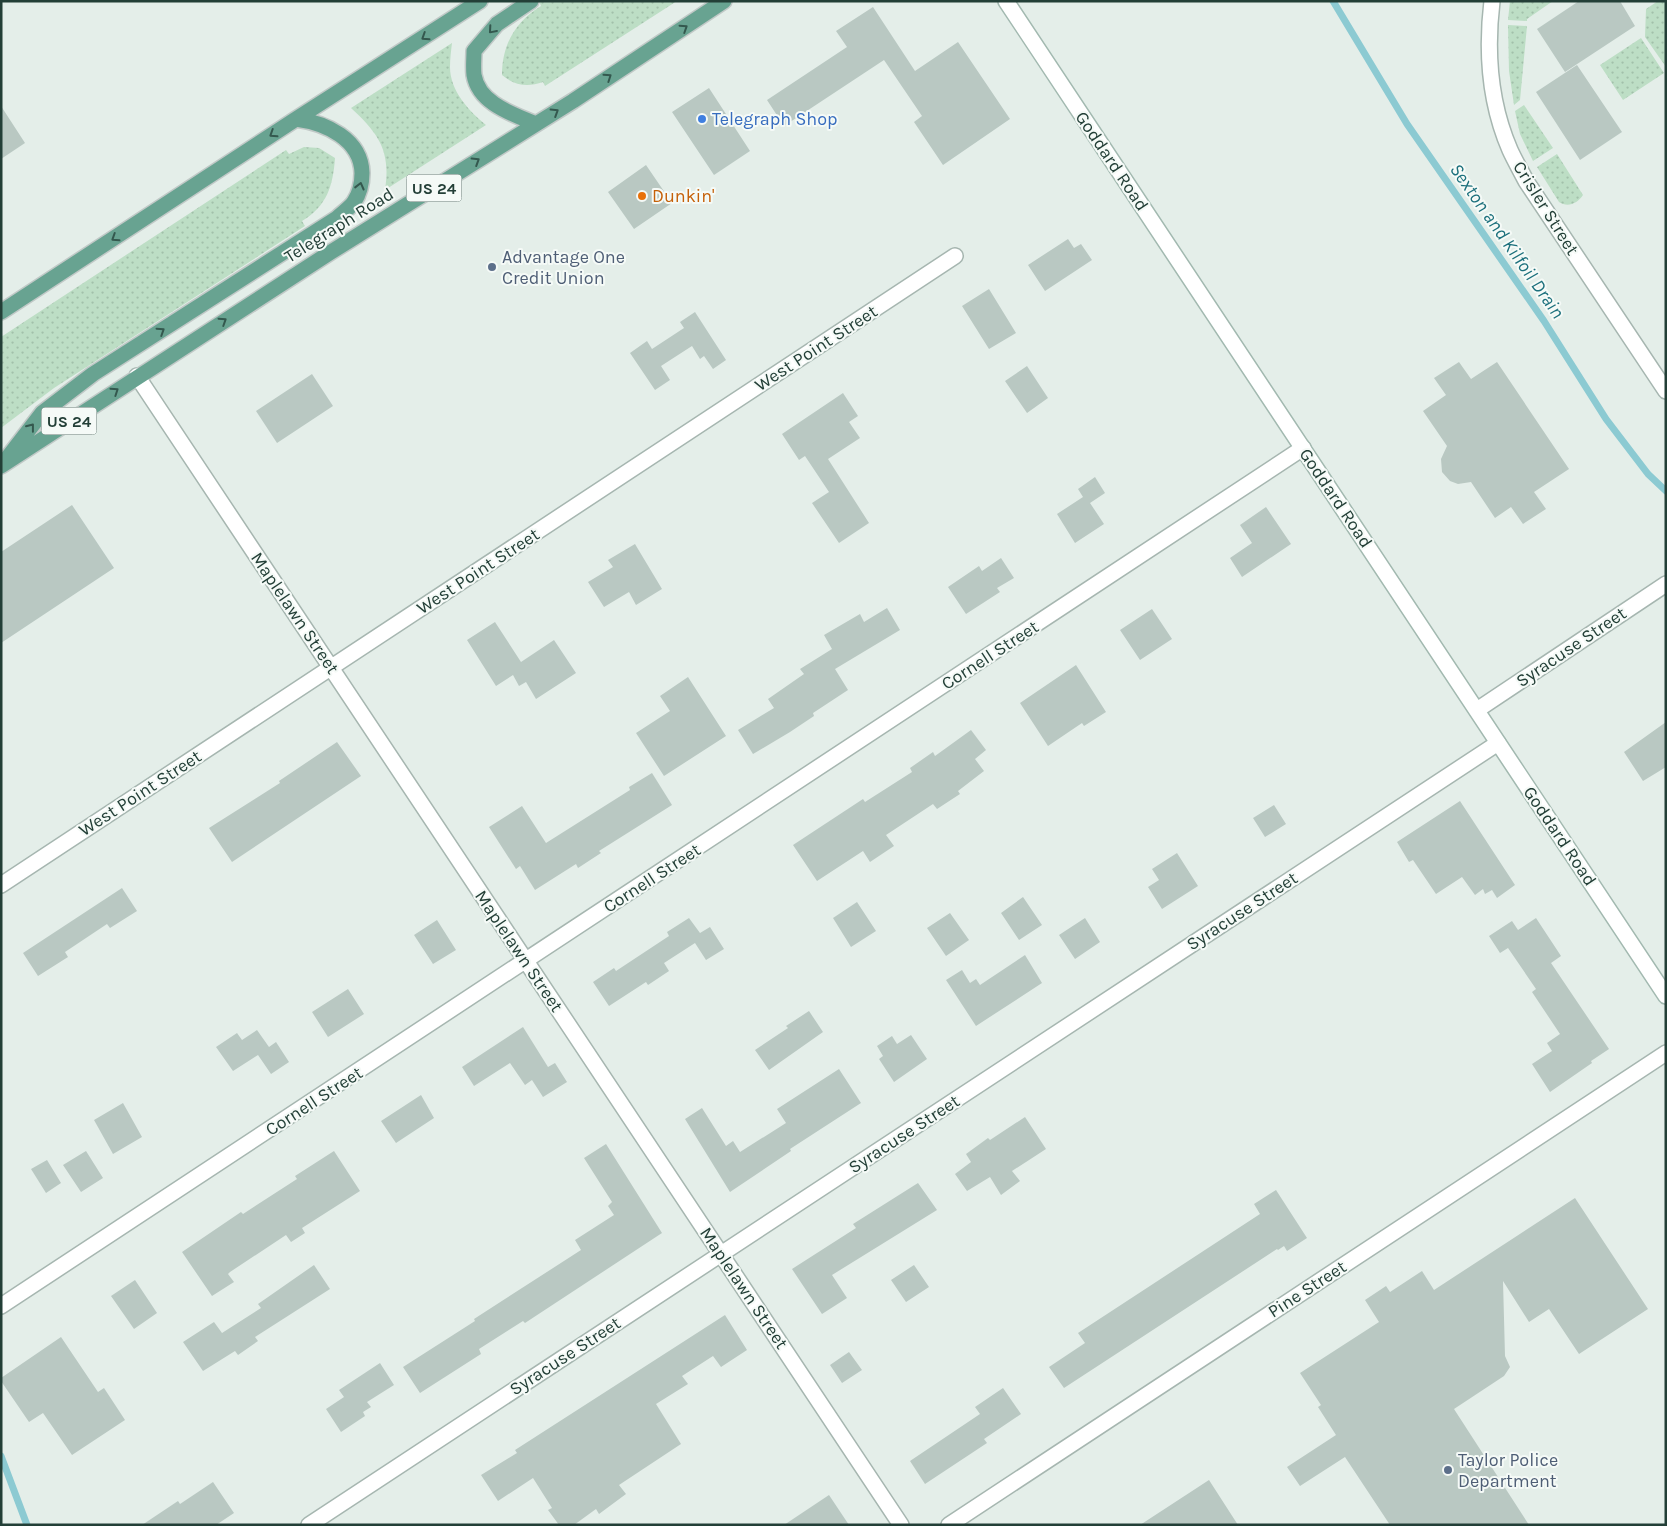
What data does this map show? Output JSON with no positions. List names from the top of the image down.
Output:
{
  "streets": {
    "main road": ["US 24", "Telegraph Road"],
    "street": [
      "Goddard Road",
      "Crisler Street",
      "West Point Street",
      "Maplelawn Street",
      "Syracuse Street",
      "Cornell Street",
      "Pine Street"
    ]
  },
  "crossings": [
    ["Goddard Road", "Syracuse Street"],
    ["Goddard Road", "Cornell Street"],
    ["Telegraph Road", "Maplelawn Street"],
    ["West Point Street", "Maplelawn Street"],
    ["Maplelawn Street", "Syracuse Street"],
    ["Maplelawn Street", "Cornell Street"]
  ],
  "water": ["Sexton and Kilfoil Drain"],
  "places": [
    "Telegraph Shop",
    "Dunkin'",
    "Advantage One Credit Union",
    "Taylor Police Department"
  ]
}
